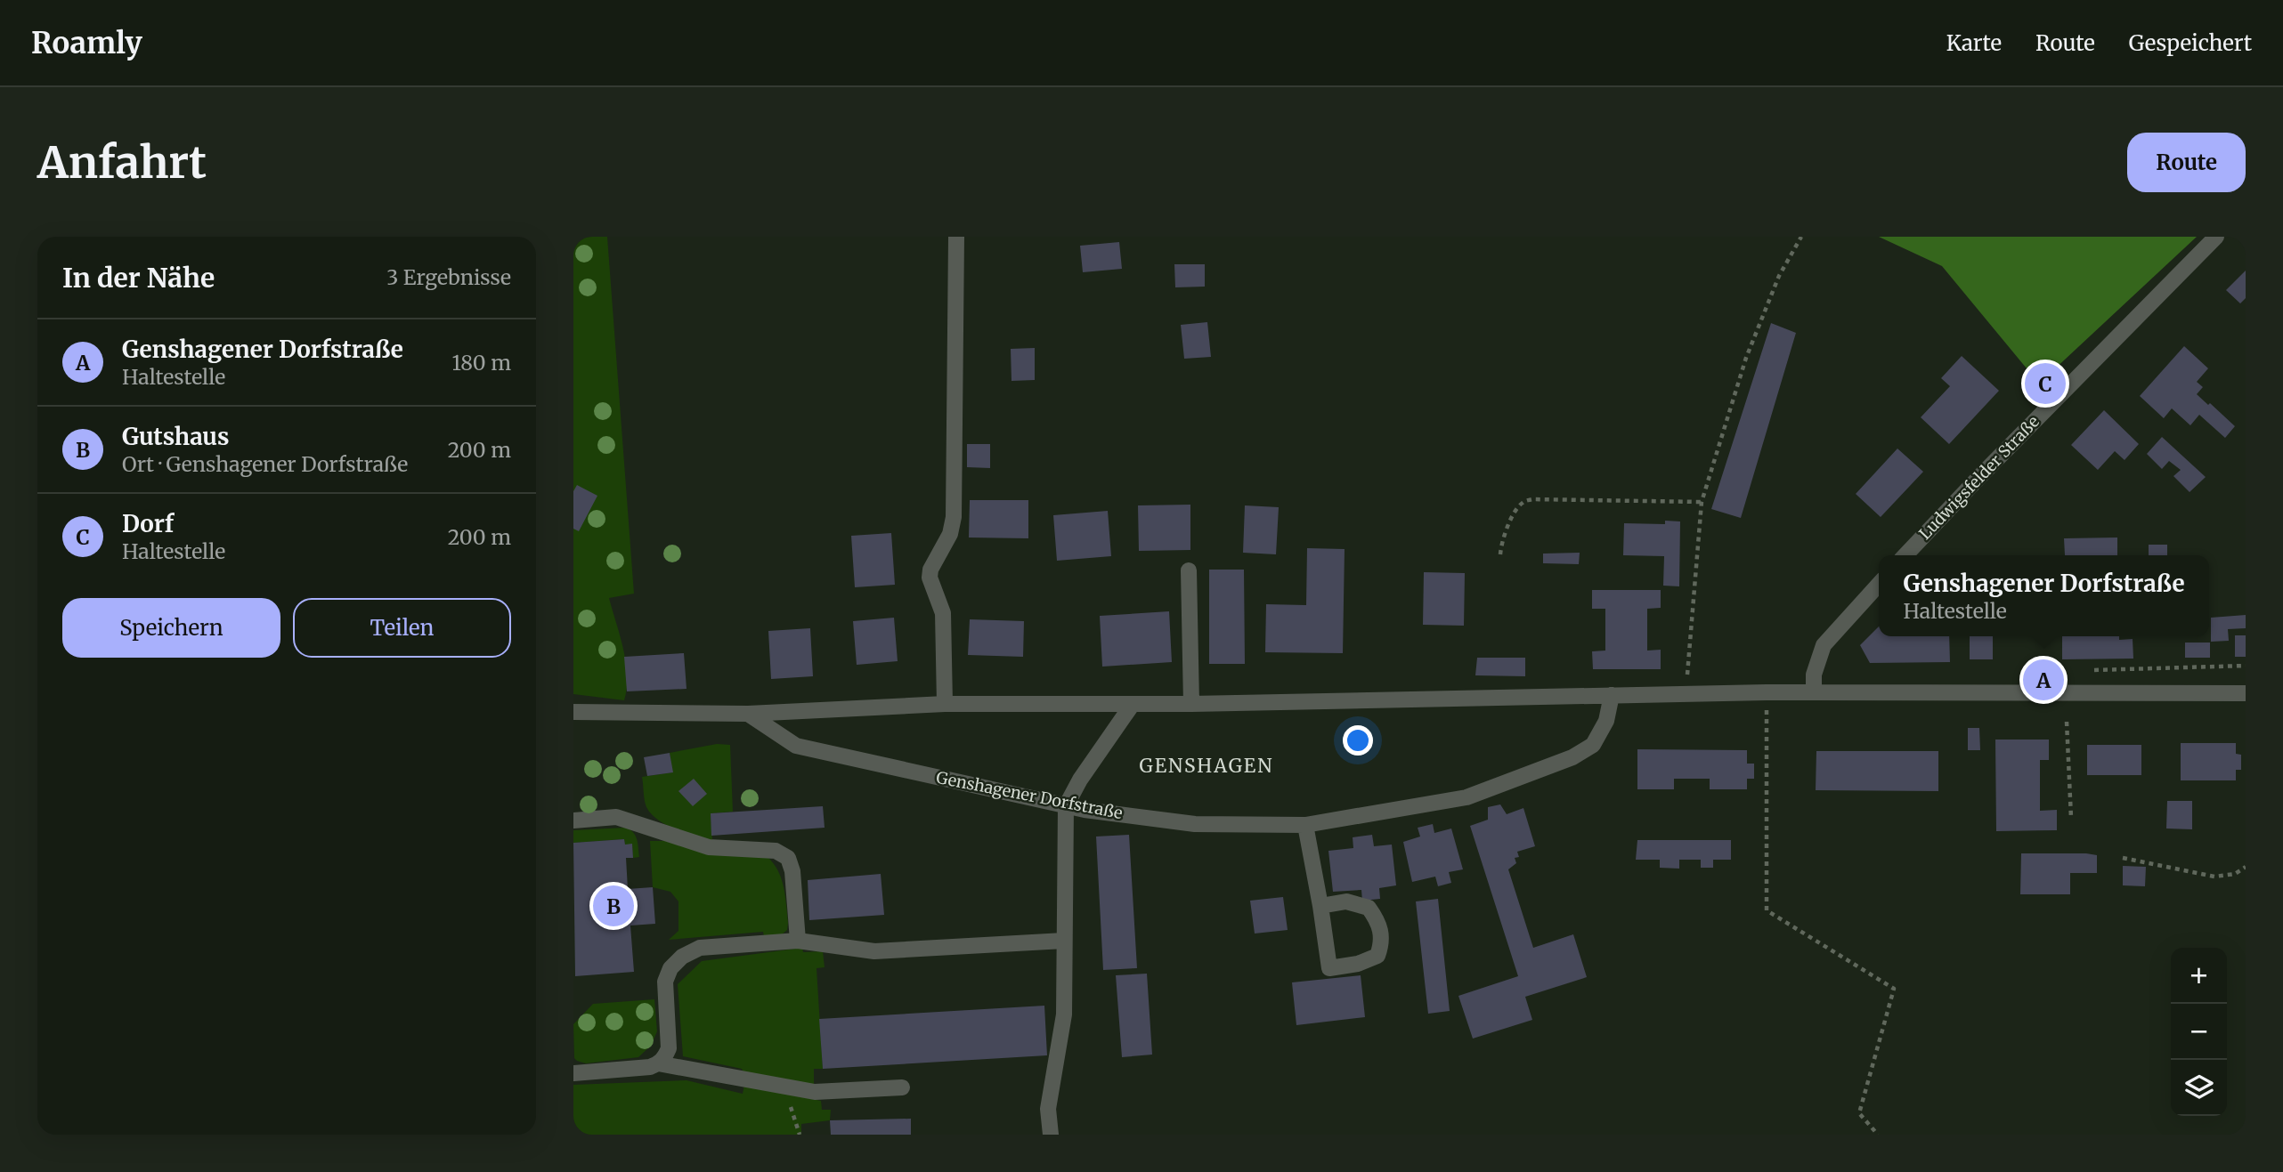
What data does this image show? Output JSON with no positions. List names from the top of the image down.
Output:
{
  "streets": {
    "street": ["Ludwigsfelder Straße", "Genshagener Dorfstraße"]
  },
  "districts": ["GENSHAGEN"],
  "page": {
    "header": "Roamly",
    "nav": ["Karte", "Route", "Gespeichert"],
    "buttons": [
      "Route",
      ["Speichern", "Teilen"]
    ],
    "title": "Anfahrt",
    "heading": ["In der Nähe", "3 Ergebnisse"],
    "list": [
      {
        "mark": "A",
        "name": "Genshagener Dorfstraße",
        "note": "Haltestelle",
        "value": "180 m"
      },
      {
        "mark": "B",
        "name": "Gutshaus",
        "note": "Ort · Genshagener Dorfstraße",
        "value": "200 m"
      },
      {
        "mark": "C",
        "name": "Dorf",
        "note": "Haltestelle",
        "value": "200 m"
      }
    ],
    "pins": ["C", "A", "B"],
    "popup": ["Genshagener Dorfstraße", "Haltestelle"],
    "map_buttons": ["+", "−"]
  }
}
